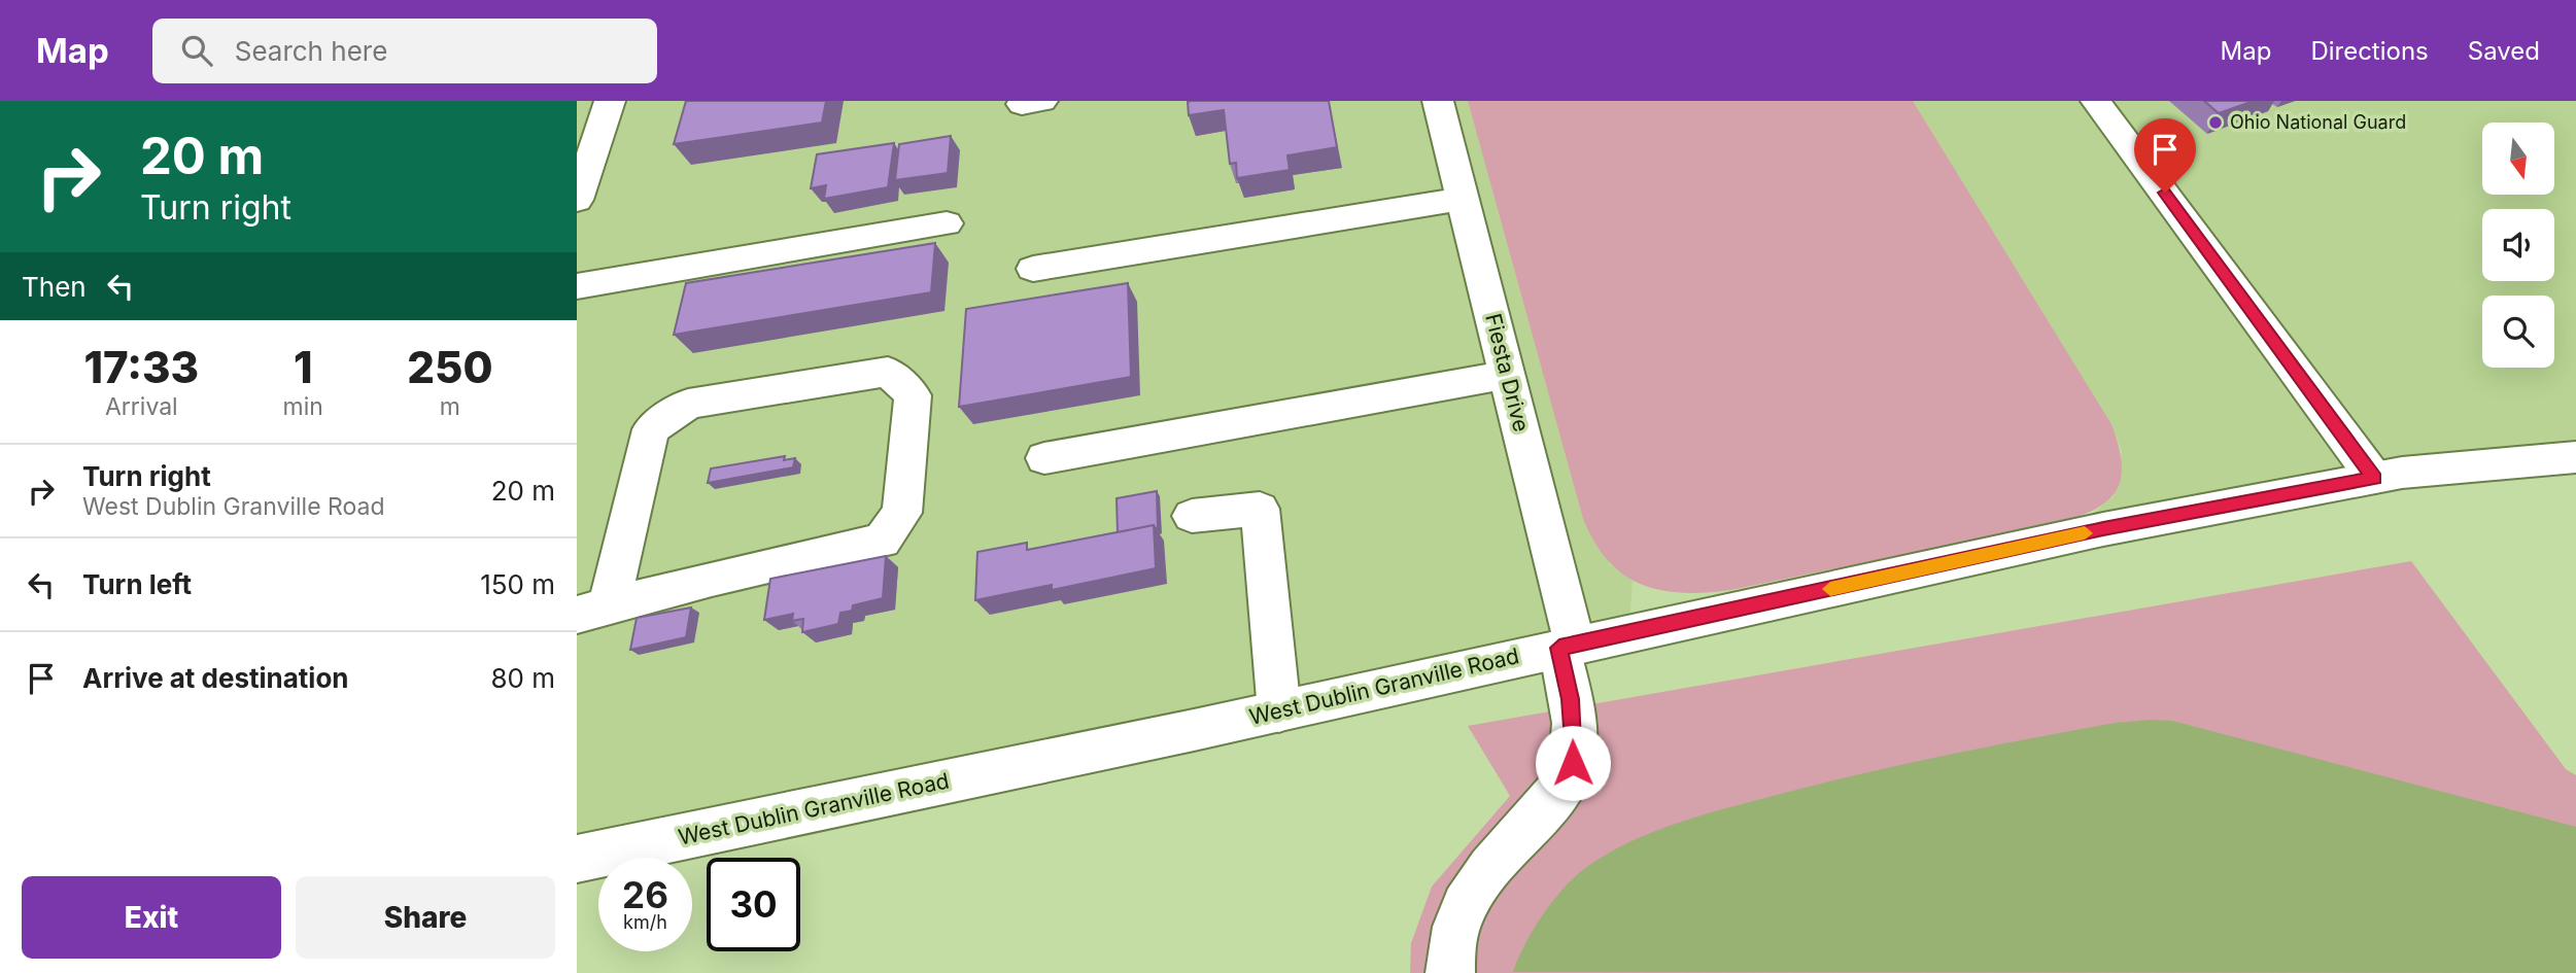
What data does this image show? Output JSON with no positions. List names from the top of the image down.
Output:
{
  "streets": {
    "main road": ["Fiesta Drive", "West Dublin Granville Road"]
  },
  "crossings": [
    ["Fiesta Drive", "West Dublin Granville Road"]
  ],
  "places": ["Ohio National Guard"],
  "north": "bottom",
  "page": {
    "header": "Map",
    "search": "Search here",
    "nav": ["Map", "Directions", "Saved"],
    "turn": ["20 m", "Turn right"],
    "then": "Then",
    "eta": [
      "17:33",
      "Arrival",
      "1",
      "min",
      "250",
      "m"
    ],
    "list": [
      {
        "name": "Turn right",
        "note": "West Dublin Granville Road",
        "value": "20 m"
      },
      {
        "name": "Turn left",
        "value": "150 m"
      },
      {
        "name": "Arrive at destination",
        "value": "80 m"
      }
    ],
    "speed": "26 km/h",
    "limit": "30",
    "buttons": ["Exit", "Share"]
  }
}
